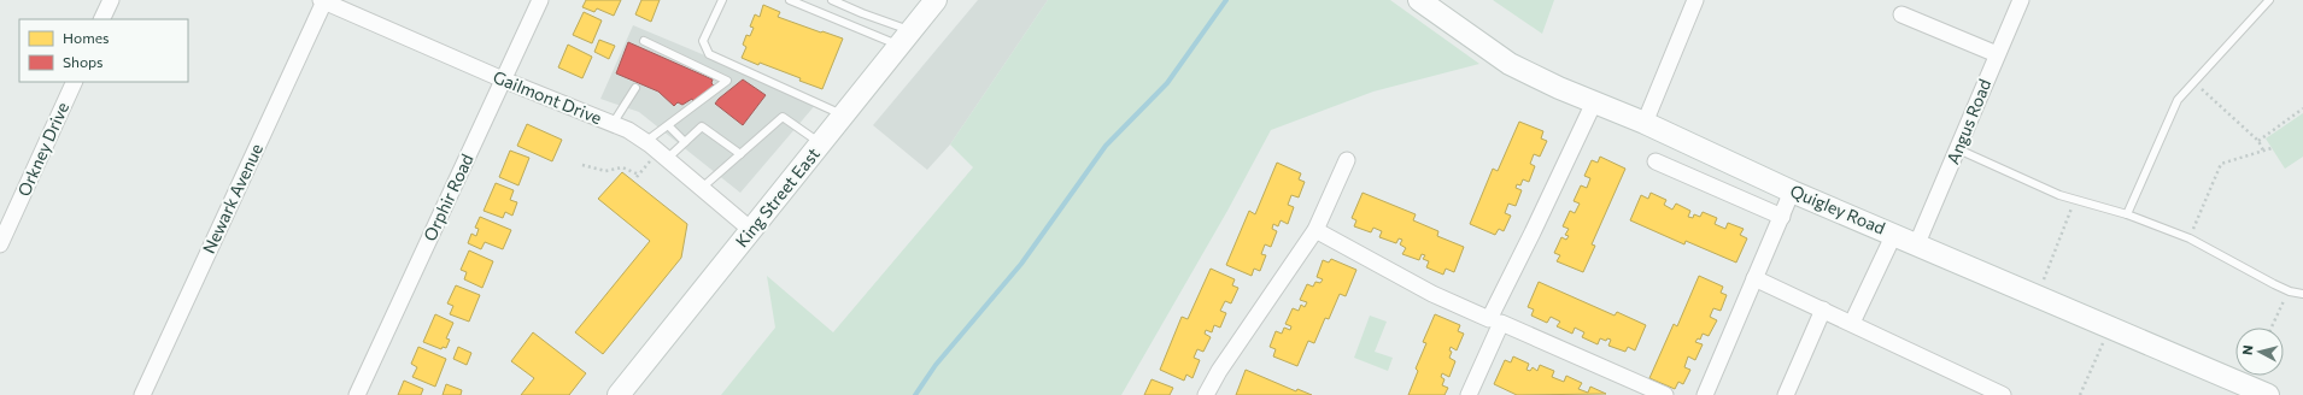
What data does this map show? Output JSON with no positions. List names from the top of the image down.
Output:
{
  "streets": {
    "street": [
      "Gailmont Drive",
      "Angus Road",
      "Orkney Drive",
      "Orphir Road",
      "King Street East",
      "Newark Avenue",
      "Quigley Road"
    ]
  },
  "crossings": [
    ["Gailmont Drive", "Orphir Road"],
    ["Gailmont Drive", "King Street East"],
    ["Gailmont Drive", "Newark Avenue"],
    ["Angus Road", "Quigley Road"]
  ],
  "legend": ["Homes", "Shops"],
  "north": "left"
}
